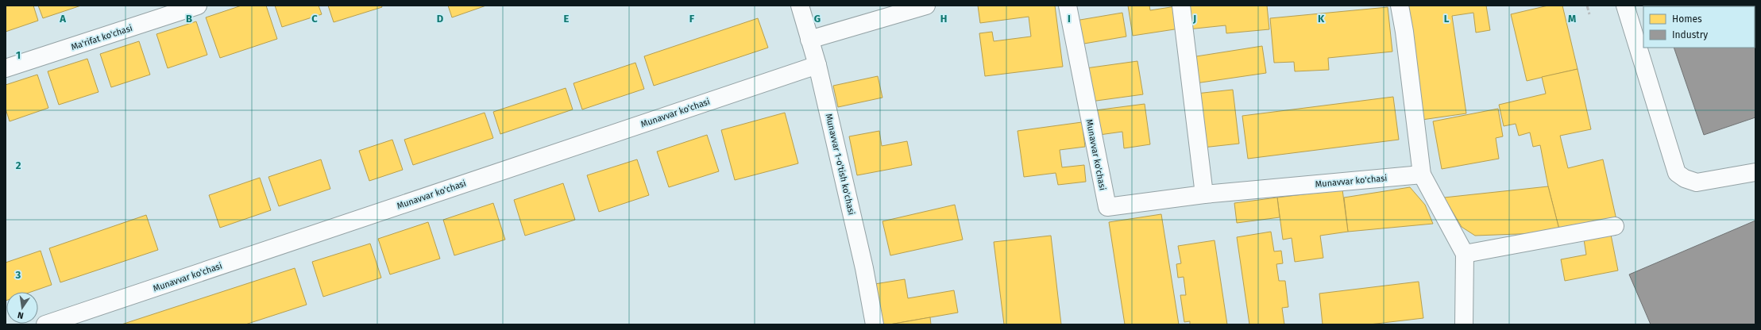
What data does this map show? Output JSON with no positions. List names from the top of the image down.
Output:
{
  "streets": {
    "street": ["Ma'rifat ko'chasi", "Munavvar ko'chasi", "Munavvar 1-o'tish ko'chasi"]
  },
  "crossings": [
    ["Munavvar ko'chasi", "Munavvar 1-o'tish ko'chasi"]
  ],
  "legend": ["Homes", "Industry"],
  "north": "bottom",
  "grid": {
    "columns": [
      "A",
      "B",
      "C",
      "D",
      "E",
      "F",
      "G",
      "H",
      "I",
      "J",
      "K",
      "L",
      "M"
    ],
    "rows": ["1", "2", "3"]
  }
}
